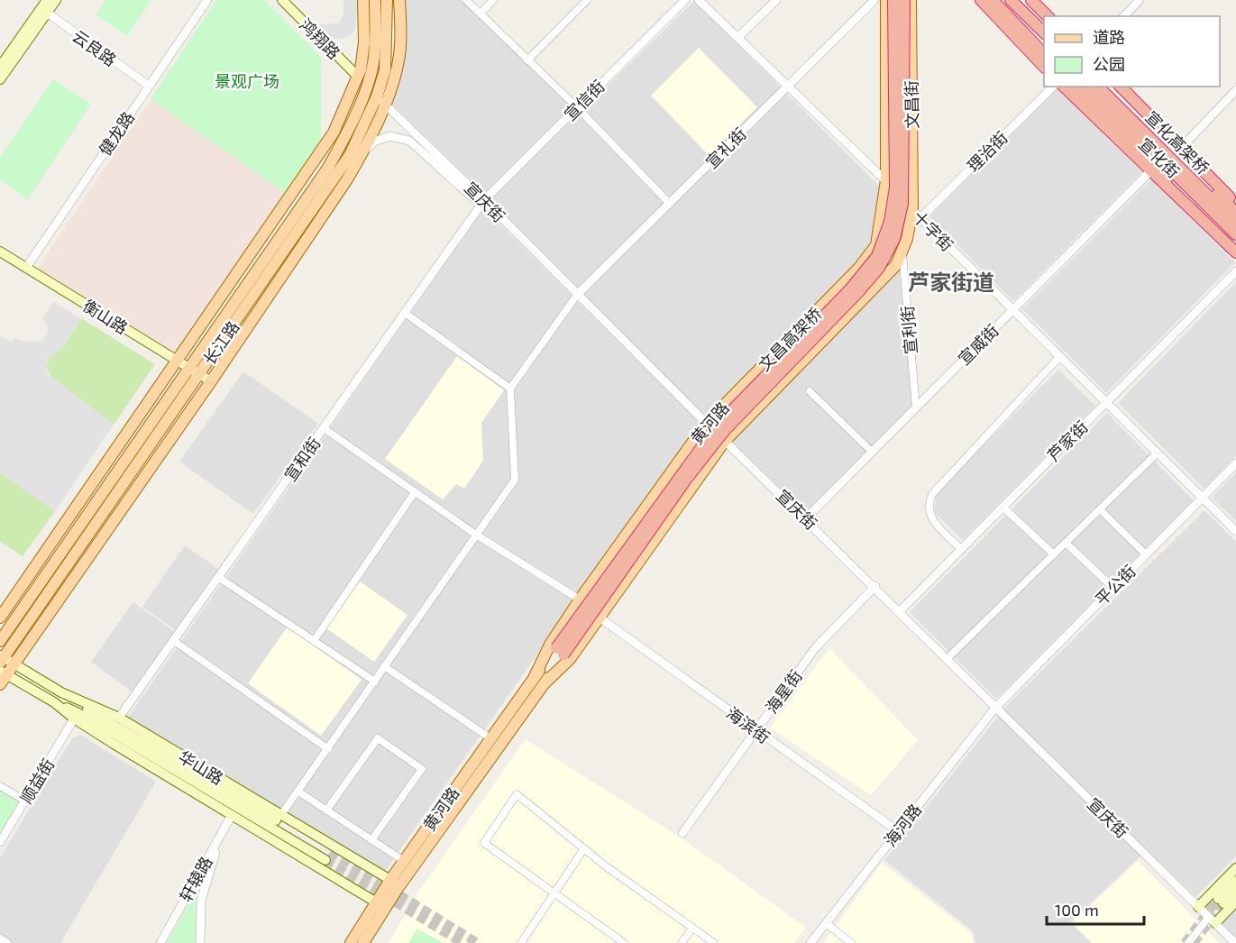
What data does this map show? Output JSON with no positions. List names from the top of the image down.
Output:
{
  "streets": {
    "highway": ["宣化高架桥", "宣化街", "文昌高架桥"],
    "main road": [
      "鸿翔路",
      "文昌街",
      "衡山路",
      "长江路",
      "黄河路",
      "华山路"
    ],
    "street": [
      "云良路",
      "宣信街",
      "健龙路",
      "宣礼街",
      "理治街",
      "宣庆街",
      "十字街",
      "宣利街",
      "宣威街",
      "芦家街",
      "宣和街",
      "平公街",
      "海星街",
      "海滨街",
      "顺益街",
      "海河路",
      "轩辕路"
    ]
  },
  "crossings": [
    ["鸿翔路", "宣庆街"],
    ["云良路", "健龙路"],
    ["宣信街", "宣庆街"],
    ["宣信街", "宣和街"],
    ["文昌街", "十字街"],
    ["文昌街", "黄河路"],
    ["健龙路", "衡山路"],
    ["宣礼街", "宣庆街"],
    ["宣礼街", "十字街"],
    ["理治街", "十字街"],
    ["宣化街", "宣威街"],
    ["宣庆街", "长江路"],
    ["宣庆街", "宣威街"],
    ["宣庆街", "黄河路"],
    ["宣庆街", "芦家街"],
    ["宣庆街", "宣和街"],
    ["宣庆街", "平公街"],
    ["宣庆街", "海星街"],
    ["宣庆街", "海河路"],
    ["十字街", "宣威街"],
    ["十字街", "黄河路"],
    ["十字街", "芦家街"],
    ["十字街", "平公街"],
    ["衡山路", "长江路"],
    ["宣利街", "宣威街"],
    ["宣利街", "黄河路"],
    ["文昌高架桥", "黄河路"],
    ["长江路", "华山路"],
    ["黄河路", "海滨街"],
    ["黄河路", "华山路"],
    ["宣和街", "华山路"],
    ["平公街", "海河路"],
    ["海星街", "海滨街"],
    ["海滨街", "海河路"],
    ["华山路", "顺益街"],
    ["华山路", "轩辕路"]
  ],
  "districts": ["芦家街道"],
  "parks": ["景观广场"],
  "legend": ["道路", "公园"],
  "scale_bar": "100 m"
}
